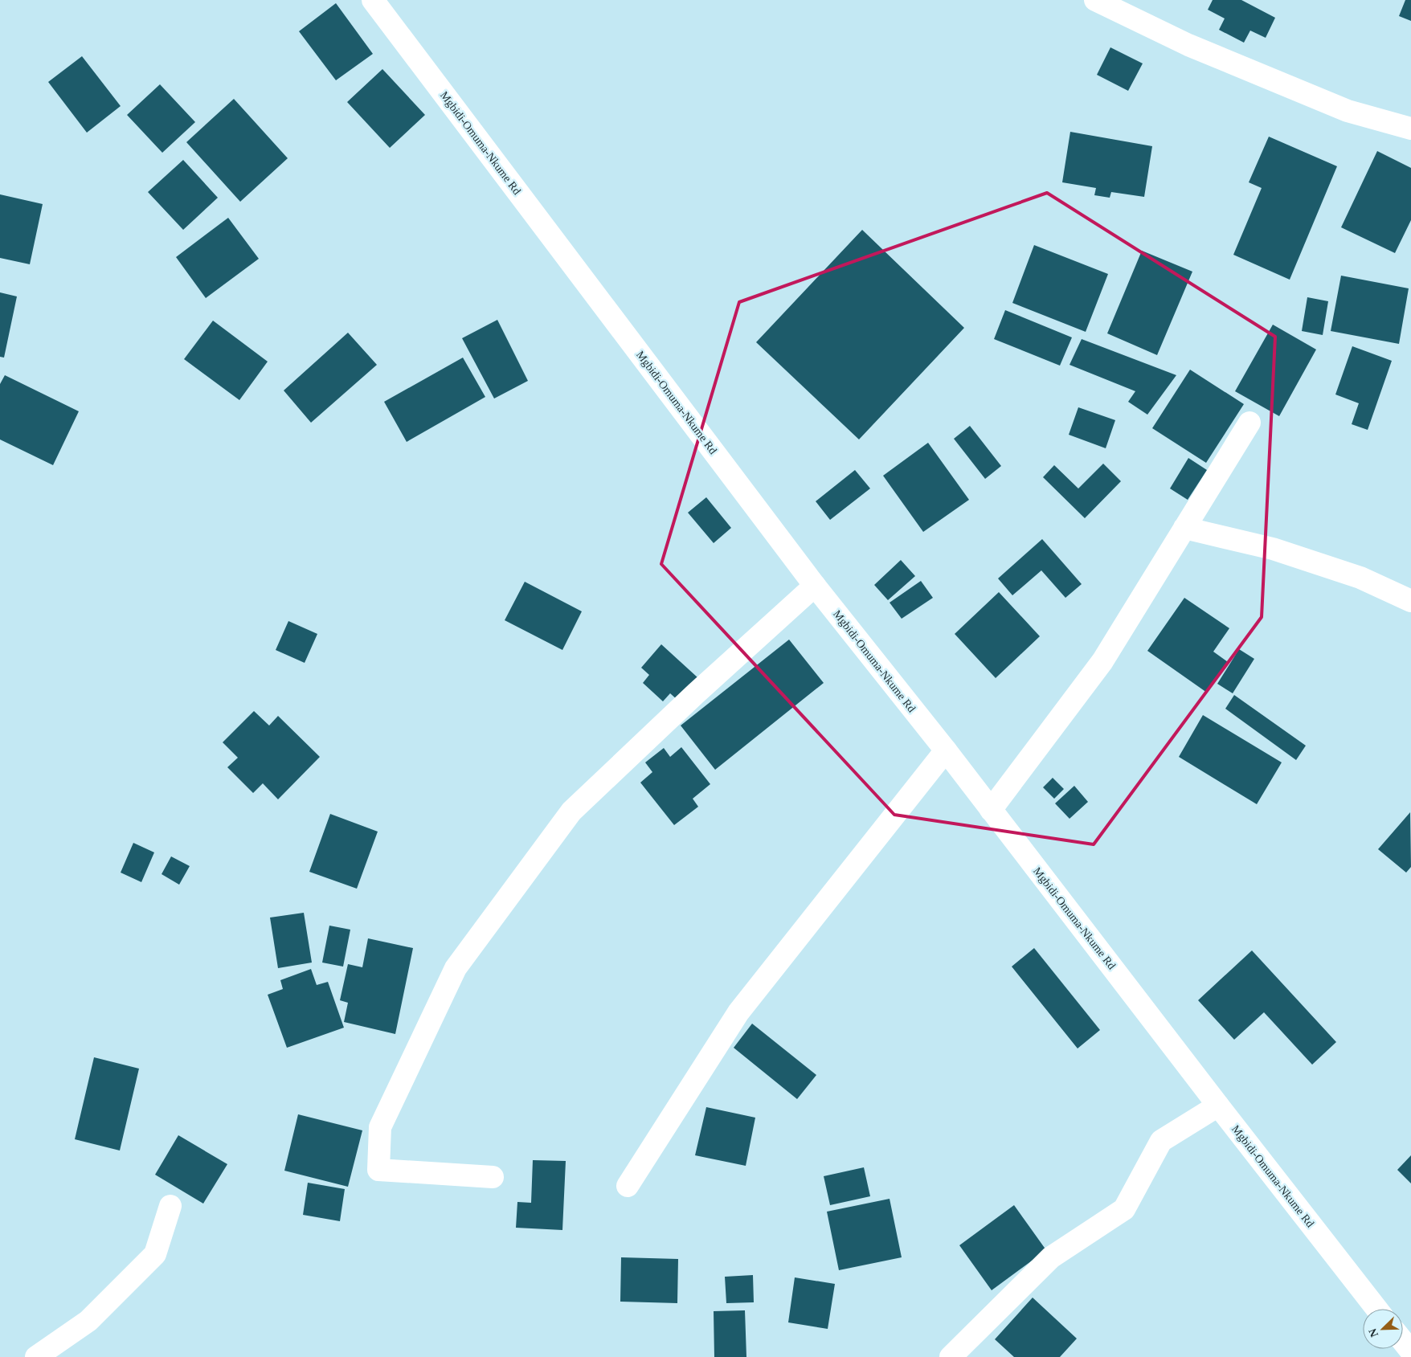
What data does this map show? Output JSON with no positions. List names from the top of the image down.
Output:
{
  "streets": {
    "street": ["Mgbidi-Omuma-Nkume Rd"]
  },
  "north": "bottom left"
}
